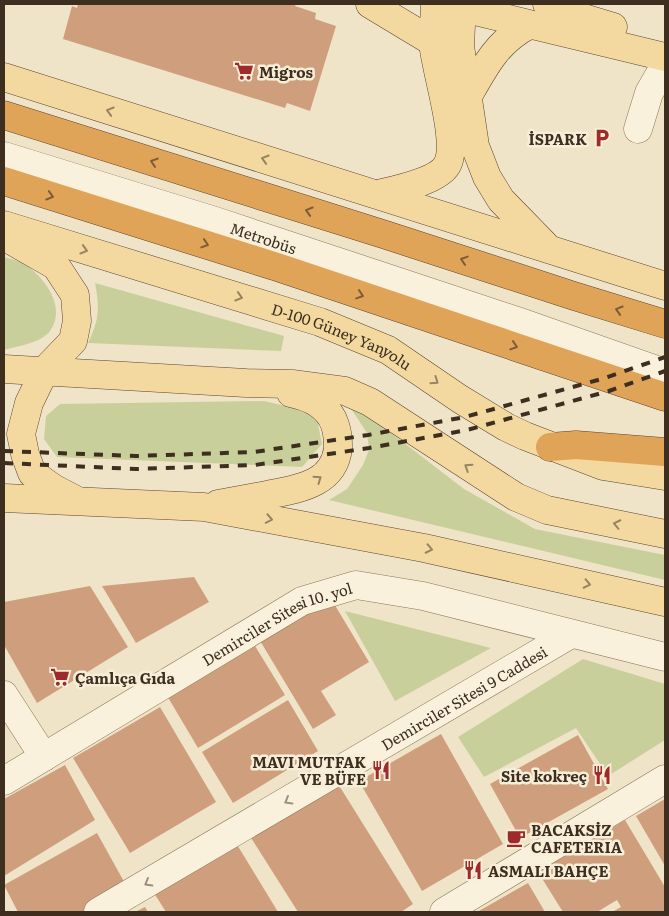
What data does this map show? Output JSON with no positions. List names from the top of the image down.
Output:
{
  "streets": {
    "main road": ["D-100 Güney Yanyolu"],
    "street": ["Metrobüs", "Demirciler Sitesi 10. yol", "Demirciler Sitesi 9 Caddesi"]
  },
  "crossings": [
    ["Demirciler Sitesi 10. yol", "Demirciler Sitesi 9 Caddesi"]
  ],
  "places": {
    "supermarket": ["Migros", "Çamlıça Gıda"],
    "parking": ["İSPARK"],
    "restaurant": ["MAVI MUTFAK VE BÜFE", "Site kokreç", "ASMALI BAHÇE"],
    "cafe": ["BACAKSİZ CAFETERIA"]
  }
}
